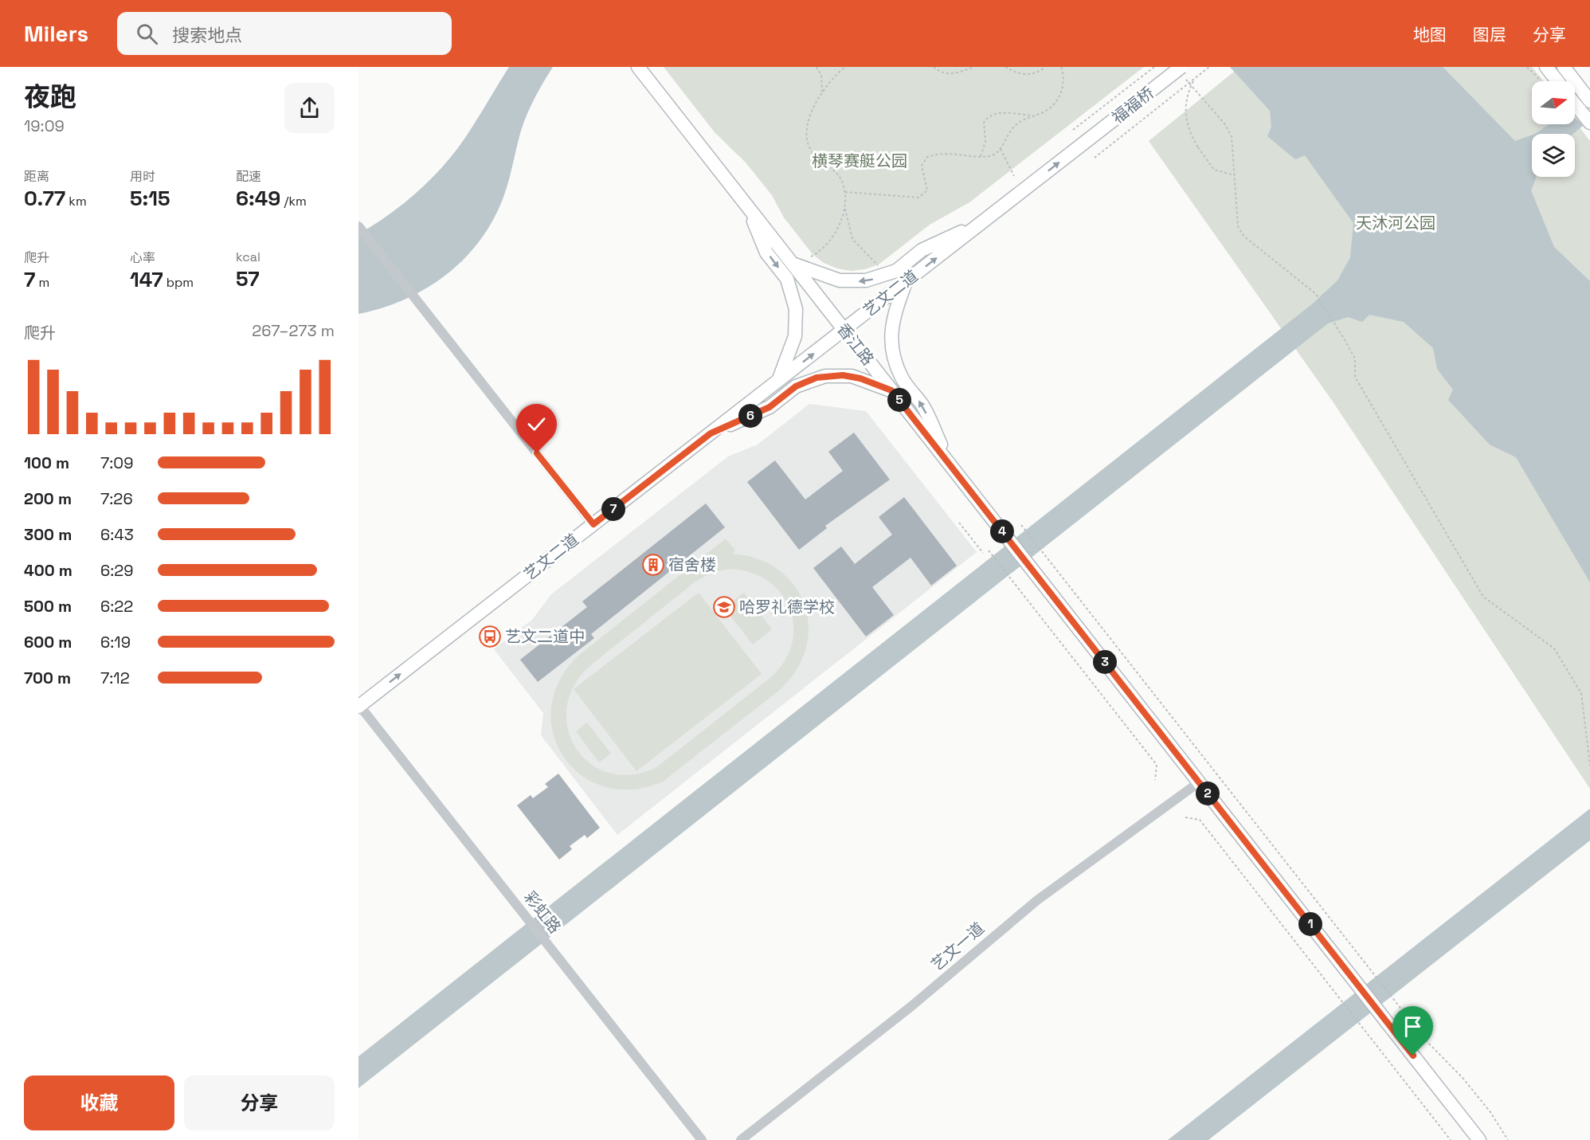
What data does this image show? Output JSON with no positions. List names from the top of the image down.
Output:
{
  "streets": {
    "main road": ["福福桥", "艺文二道", "香江路"],
    "street": ["彩虹路", "艺文一道"]
  },
  "crossings": [
    ["福福桥", "艺文二道"],
    ["艺文二道", "香江路"],
    ["艺文二道", "彩虹路"],
    ["香江路", "艺文一道"]
  ],
  "one_way": ["艺文二道"],
  "parks": ["横琴赛艇公园", "天沐河公园"],
  "places": {
    "building": ["宿舍楼"],
    "school or university": ["哈罗礼德学校"],
    "bus stop": ["艺文二道中"]
  },
  "north": "right",
  "page": {
    "header": "Milers",
    "search": "搜索地点",
    "nav": ["地图", "图层", "分享"],
    "heading": ["夜跑", "19:09"],
    "stats": [
      ["距离", "0.77 km"],
      ["用时", "5:15"],
      ["配速", "6:49 /km"],
      ["爬升", "7 m"],
      ["心率", "147 bpm"],
      ["kcal", "57"]
    ],
    "chart": ["爬升", "267–273 m"],
    "pins": [
      "5",
      "6",
      "7",
      "4",
      "3",
      "2",
      "1"
    ],
    "list": [
      {
        "name": "100 m",
        "note": "7:09"
      },
      {
        "name": "200 m",
        "note": "7:26"
      },
      {
        "name": "300 m",
        "note": "6:43"
      },
      {
        "name": "400 m",
        "note": "6:29"
      },
      {
        "name": "500 m",
        "note": "6:22"
      },
      {
        "name": "600 m",
        "note": "6:19"
      },
      {
        "name": "700 m",
        "note": "7:12"
      }
    ],
    "buttons": ["收藏", "分享"]
  }
}
